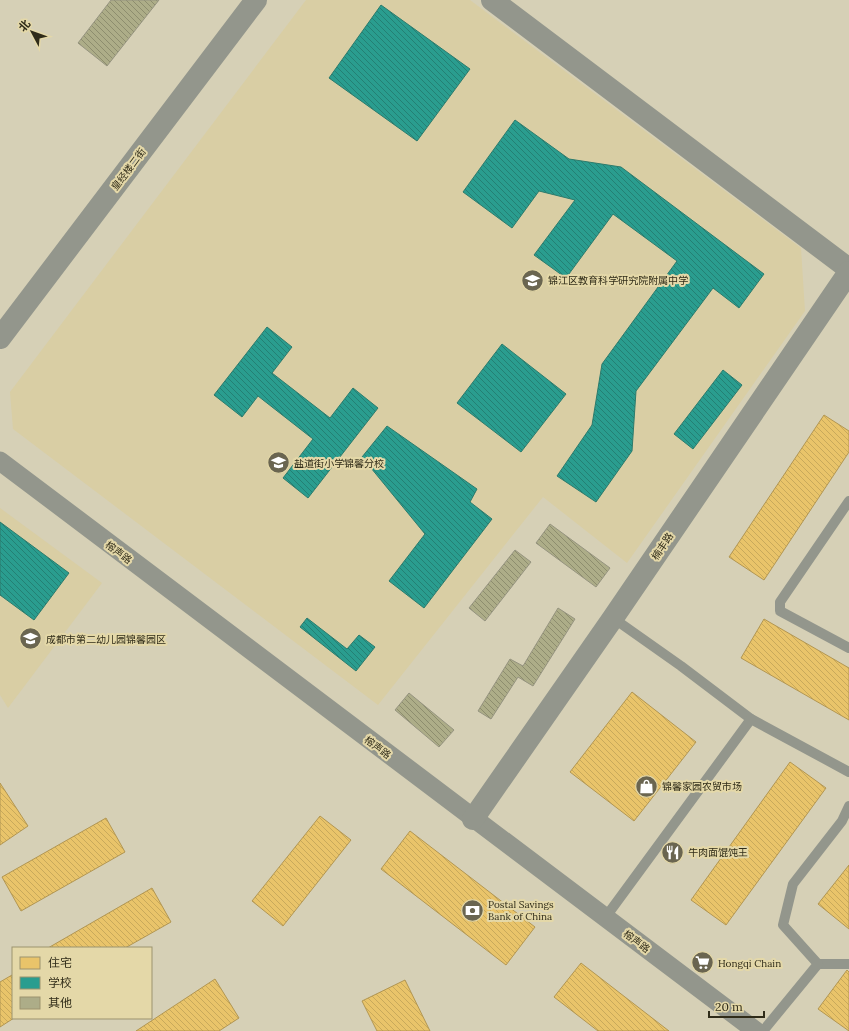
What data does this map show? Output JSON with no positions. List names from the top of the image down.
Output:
{
  "streets": {
    "street": ["皇经楼二街", "楠丰路", "榕声路"]
  },
  "crossings": [
    ["楠丰路", "榕声路"]
  ],
  "places": {
    "school or university": ["锦江区教育科学研究院附属中学", "盐道街小学锦馨分校", "成都市第二幼儿园锦馨园区"],
    "shop": ["锦馨家园农贸市场"],
    "restaurant": ["牛肉面馄饨王"],
    "bank": ["Postal Savings Bank of China"],
    "supermarket": ["Hongqi Chain"]
  },
  "legend": ["住宅", "学校", "其他"],
  "scale_bar": "20 m",
  "north": "top left"
}
